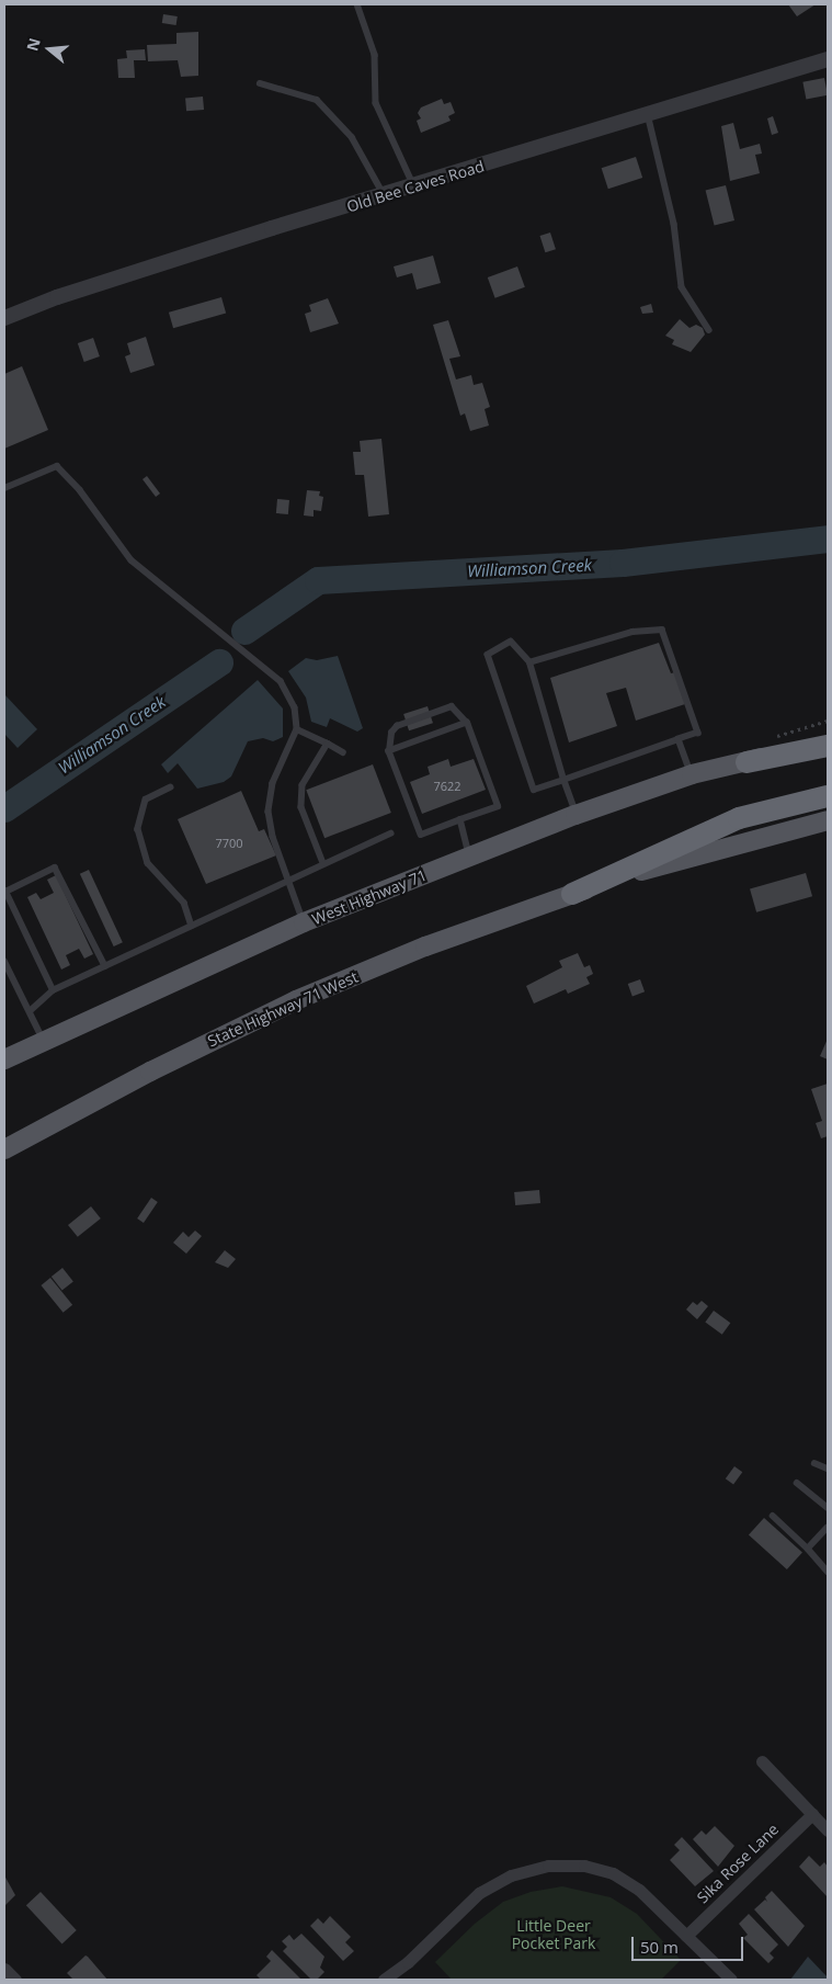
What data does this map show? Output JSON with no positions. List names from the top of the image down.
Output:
{
  "streets": {
    "main road": ["West Highway 71", "State Highway 71 West"],
    "street": ["Old Bee Caves Road", "Sika Rose Lane"]
  },
  "water": ["Williamson Creek"],
  "parks": ["Little Deer Pocket Park"],
  "house_numbers": ["7622", "7700"],
  "scale_bar": "50 m",
  "north": "left"
}
